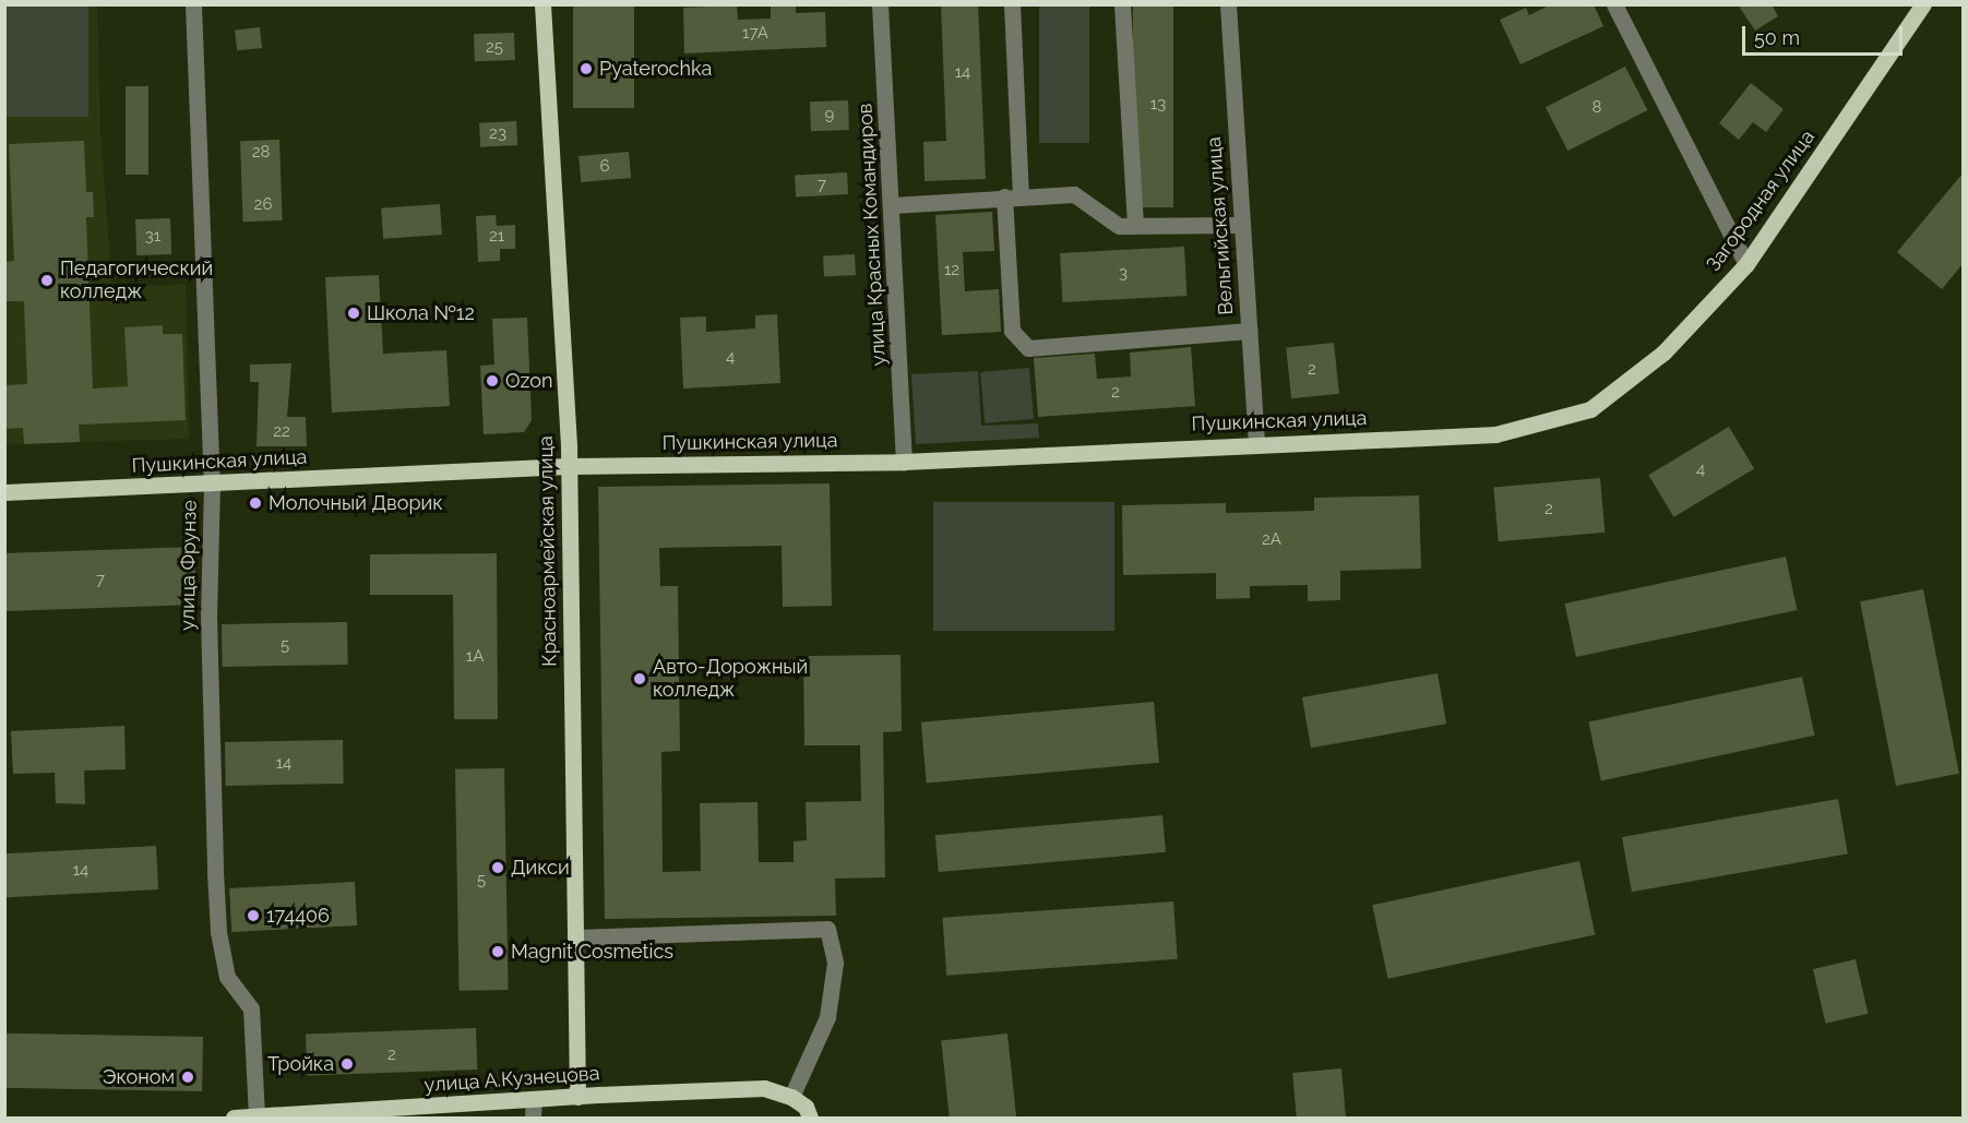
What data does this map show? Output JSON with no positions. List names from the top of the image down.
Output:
{
  "streets": {
    "main road": [
      "Загородная улица",
      "Пушкинская улица",
      "Красноармейская улица",
      "улица А.Кузнецова"
    ],
    "street": ["Вельгийская улица", "улица Красных Командиров", "улица Фрунзе"]
  },
  "crossings": [
    ["Загородная улица", "Пушкинская улица"],
    ["Вельгийская улица", "Пушкинская улица"],
    ["улица Красных Командиров", "Пушкинская улица"],
    ["Пушкинская улица", "Красноармейская улица"],
    ["Пушкинская улица", "улица Фрунзе"],
    ["Красноармейская улица", "улица А.Кузнецова"],
    ["улица Фрунзе", "улица А.Кузнецова"]
  ],
  "places": [
    "Pyaterochka",
    "Педагогический колледж",
    "Школа №12",
    "Ozon",
    "Молочный Дворик",
    "Авто-Дорожный колледж",
    "Дикси",
    "174406",
    "Magnit Cosmetics",
    "Тройка",
    "Эконом"
  ],
  "house_numbers": [
    "17А",
    "25",
    "14",
    "13",
    "8",
    "9",
    "23",
    "28",
    "6",
    "7",
    "26",
    "31",
    "21",
    "12",
    "3",
    "4",
    "2",
    "2",
    "22",
    "4",
    "2",
    "2А",
    "7",
    "5",
    "1А",
    "14",
    "14",
    "5",
    "2"
  ],
  "scale_bar": "50 m"
}
